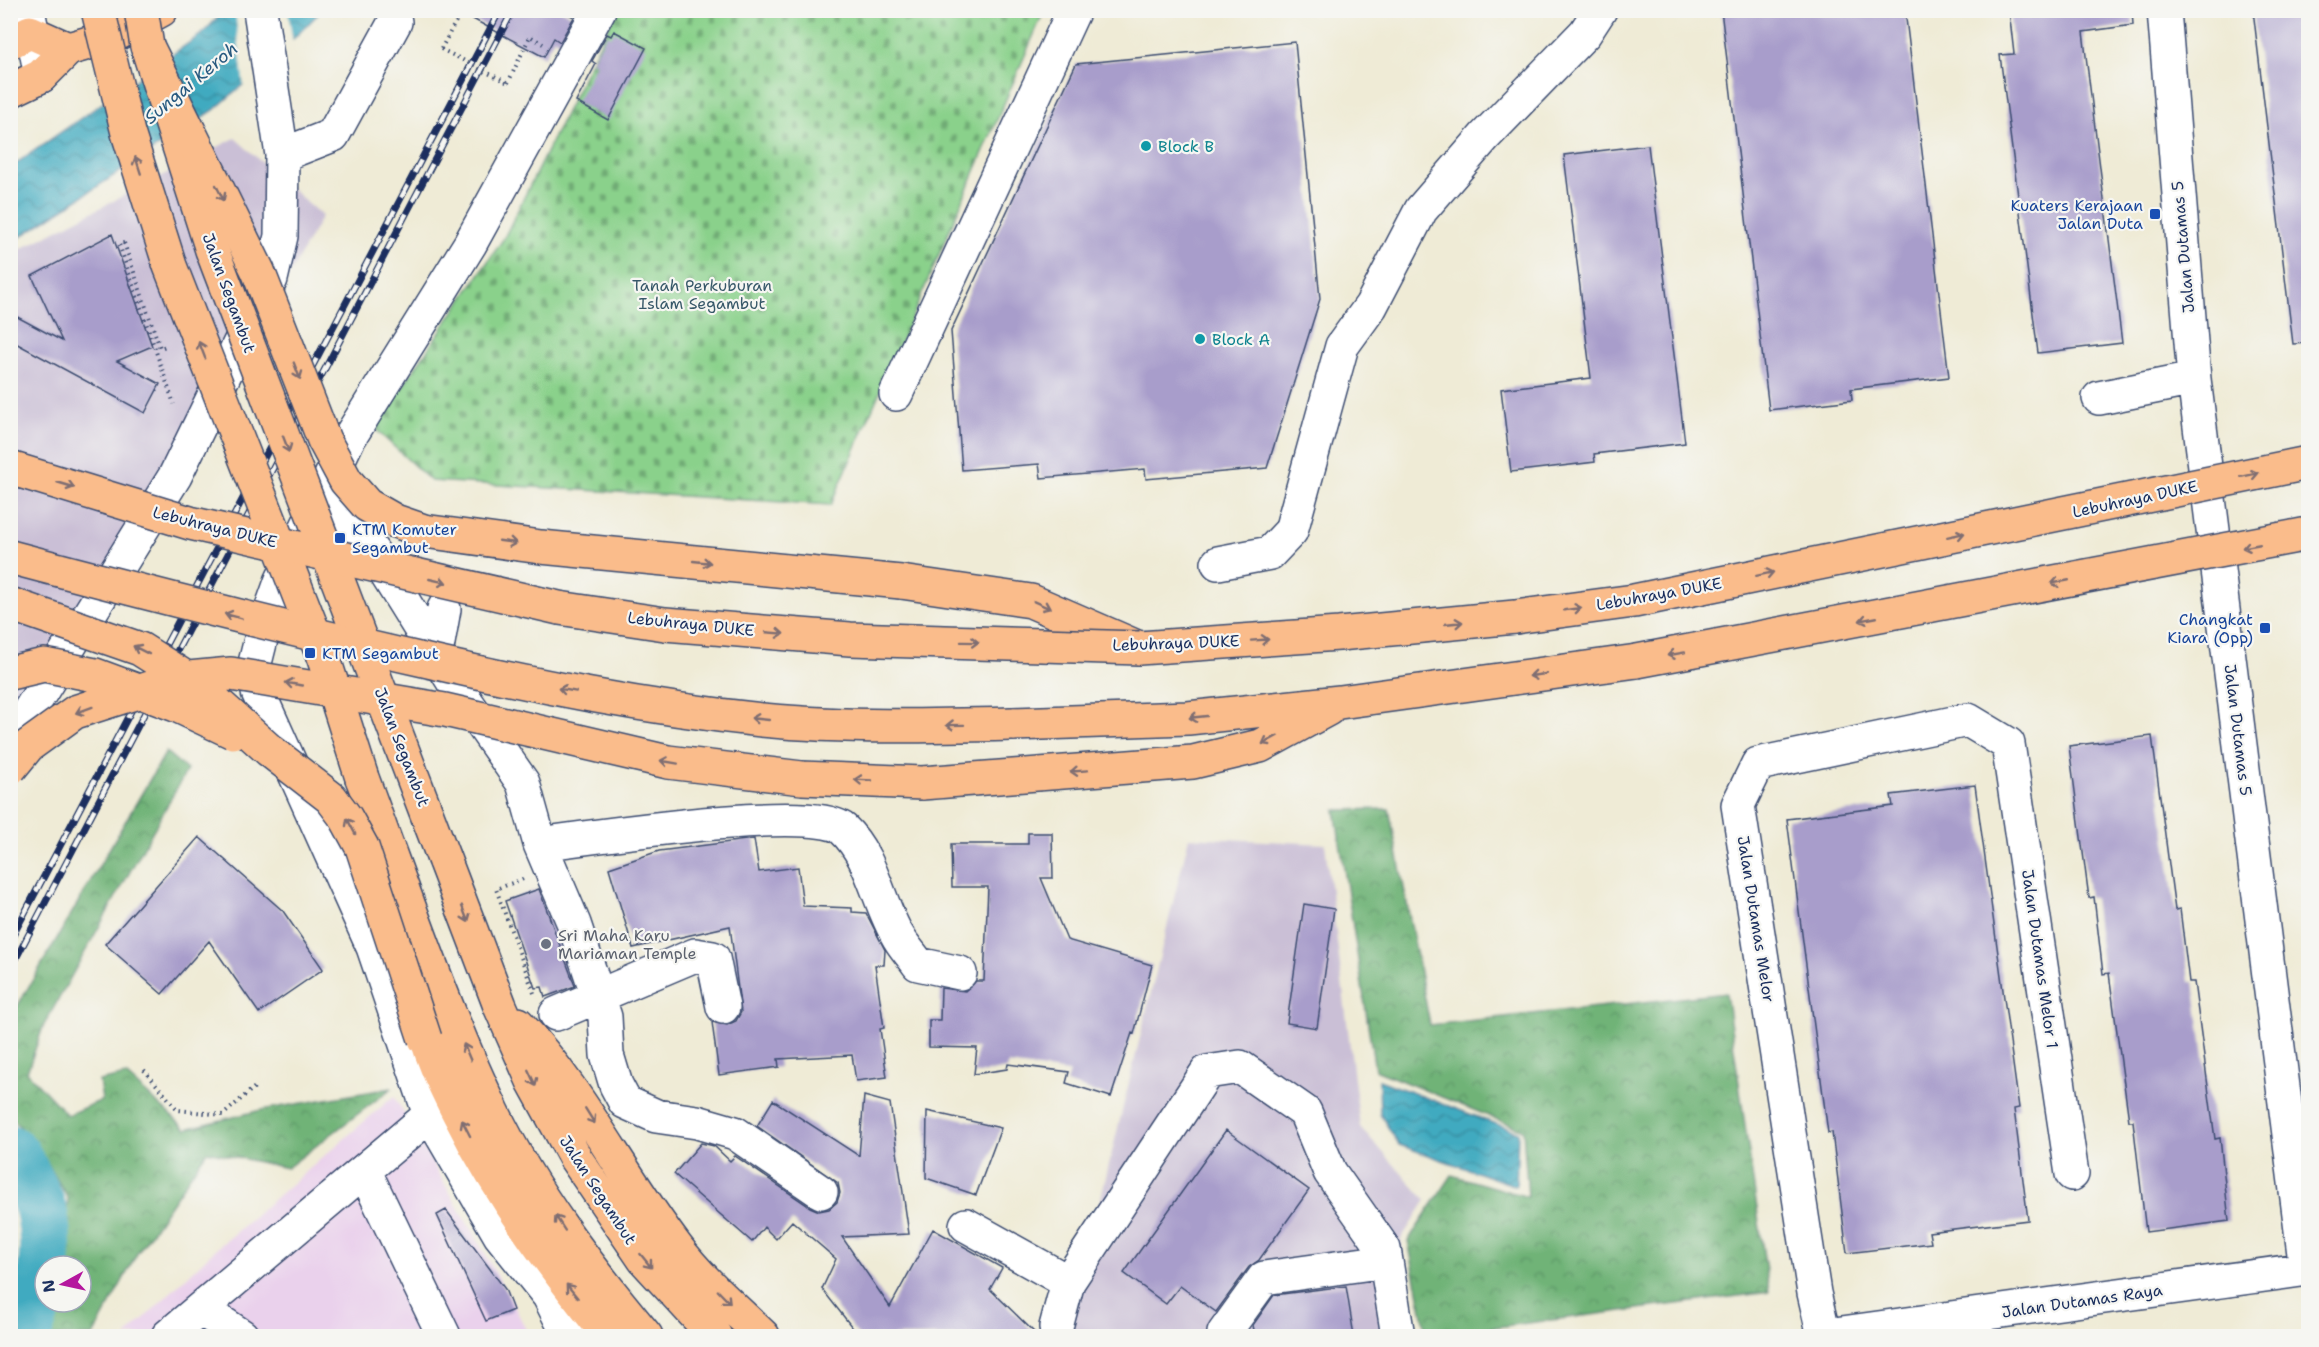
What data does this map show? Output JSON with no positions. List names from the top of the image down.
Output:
{
  "streets": {
    "main road": ["Jalan Segambut", "Lebuhraya DUKE"],
    "street": [
      "Jalan Dutamas 5",
      "Jalan Dutamas Melor",
      "Jalan Dutamas Melor 1",
      "Jalan Dutamas Raya"
    ]
  },
  "crossings": [
    ["Jalan Dutamas 5", "Jalan Dutamas Raya"],
    ["Jalan Dutamas Melor", "Jalan Dutamas Melor 1"],
    ["Jalan Dutamas Melor", "Jalan Dutamas Raya"]
  ],
  "water": ["Sungai Keroh"],
  "parks": ["Tanah Perkuburan Islam Segambut"],
  "places": {
    "other": ["Block B", "Block A", "Sri Maha Karu Mariaman Temple"],
    "transit": [
      "Kuaters Kerajaan Jalan Duta",
      "KTM Komuter Segambut",
      "Changkat Kiara (Opp)",
      "KTM Segambut"
    ]
  },
  "north": "left"
}
